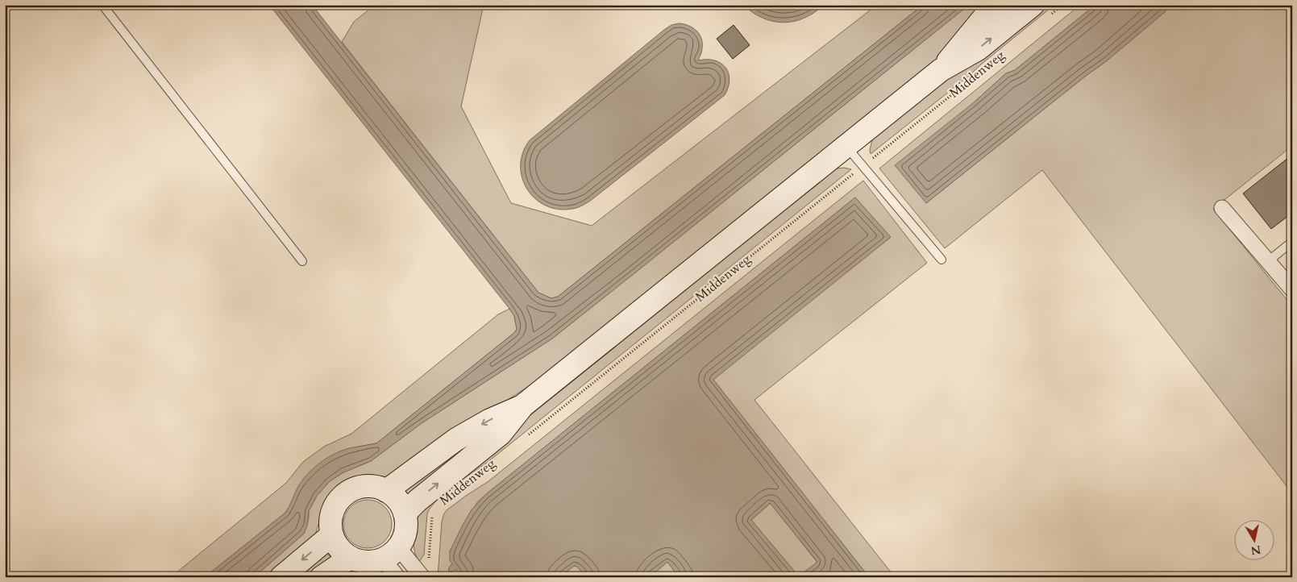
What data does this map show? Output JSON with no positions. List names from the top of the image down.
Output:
{
  "streets": {
    "street": ["Middenweg"]
  },
  "north": "bottom"
}
